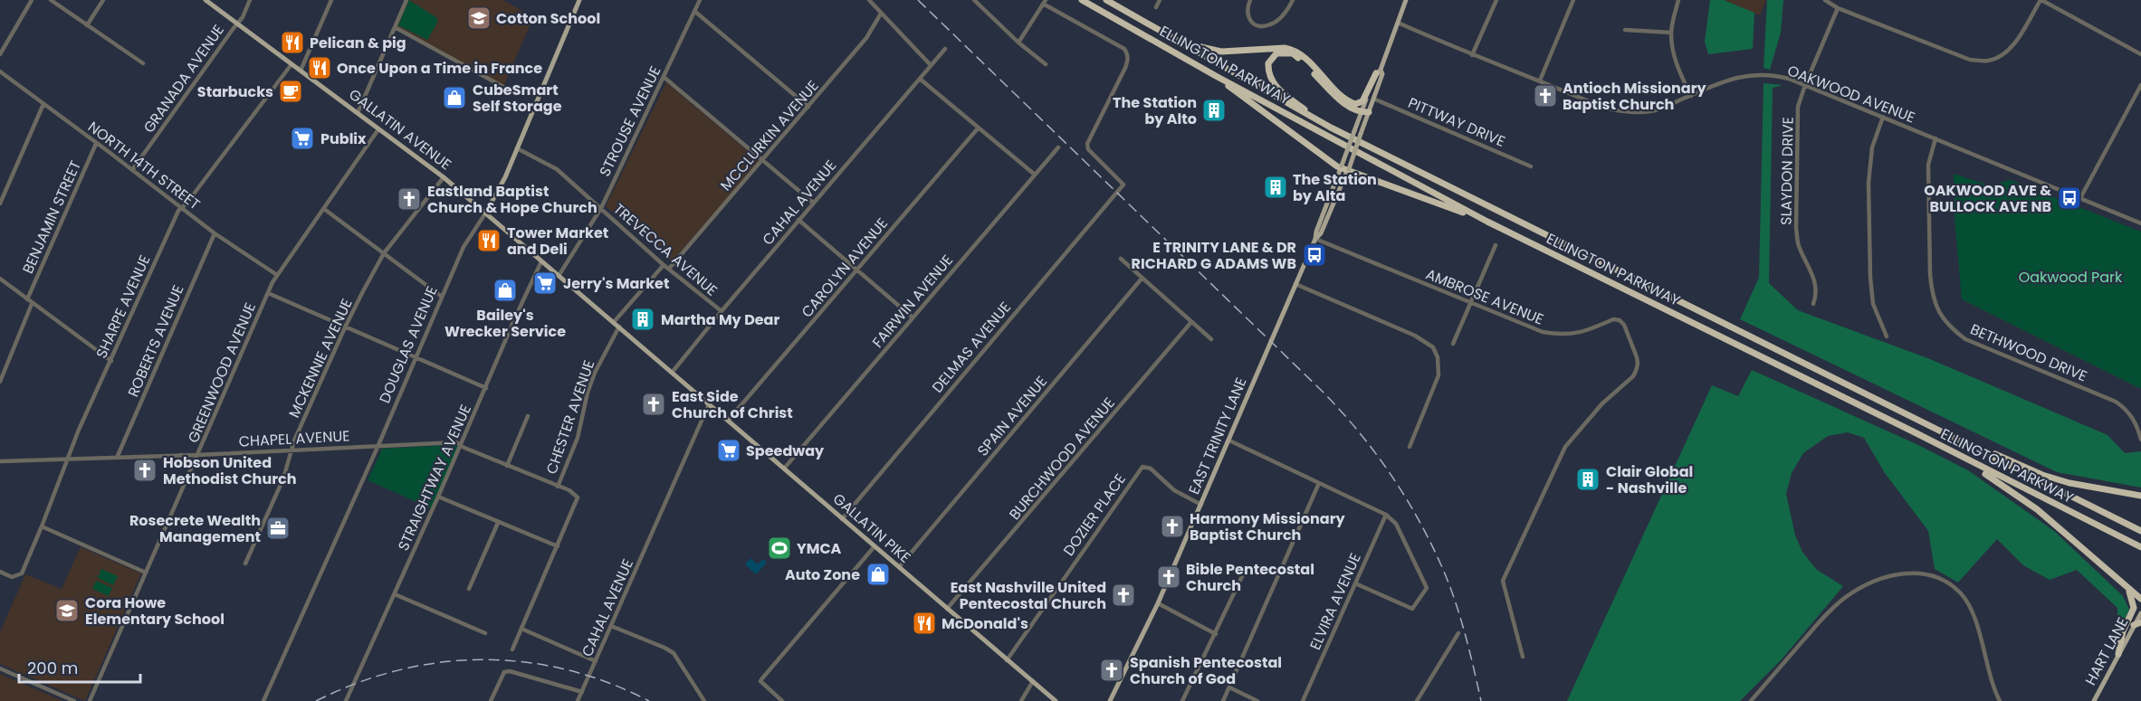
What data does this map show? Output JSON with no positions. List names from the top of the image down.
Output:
{
  "streets": {
    "highway": ["ELLINGTON PARKWAY"],
    "main road": [
      "GALLATIN AVENUE",
      "DOUGLAS AVENUE",
      "EAST TRINITY LANE",
      "GALLATIN PIKE",
      "HART LANE"
    ],
    "street": [
      "GRANADA AVENUE",
      "OAKWOOD AVENUE",
      "STROUSE AVENUE",
      "PITTWAY DRIVE",
      "MCCLURKIN AVENUE",
      "NORTH 14TH STREET",
      "SLAYDON DRIVE",
      "CAHAL AVENUE",
      "BENJAMIN STREET",
      "TREVECCA AVENUE",
      "CAROLYN AVENUE",
      "AMBROSE AVENUE",
      "FAIRWIN AVENUE",
      "SHARPE AVENUE",
      "ROBERTS AVENUE",
      "DELMAS AVENUE",
      "BETHWOOD DRIVE",
      "MCKENNIE AVENUE",
      "GREENWOOD AVENUE",
      "SPAIN AVENUE",
      "CHESTER AVENUE",
      "CHAPEL AVENUE",
      "BURCHWOOD AVENUE",
      "STRAIGHTWAY AVENUE",
      "DOZIER PLACE",
      "ELVIRA AVENUE"
    ]
  },
  "crossings": [
    ["GRANADA AVENUE", "GALLATIN AVENUE"],
    ["GRANADA AVENUE", "NORTH 14TH STREET"],
    ["OAKWOOD AVENUE", "SLAYDON DRIVE"],
    ["OAKWOOD AVENUE", "BETHWOOD DRIVE"],
    ["OAKWOOD AVENUE", "EAST TRINITY LANE"],
    ["STROUSE AVENUE", "GALLATIN AVENUE"],
    ["STROUSE AVENUE", "TREVECCA AVENUE"],
    ["PITTWAY DRIVE", "EAST TRINITY LANE"],
    ["GALLATIN AVENUE", "CAHAL AVENUE"],
    ["GALLATIN AVENUE", "SHARPE AVENUE"],
    ["GALLATIN AVENUE", "DOUGLAS AVENUE"],
    ["GALLATIN AVENUE", "MCKENNIE AVENUE"],
    ["GALLATIN AVENUE", "GREENWOOD AVENUE"],
    ["GALLATIN AVENUE", "CHESTER AVENUE"],
    ["GALLATIN AVENUE", "STRAIGHTWAY AVENUE"],
    ["GALLATIN AVENUE", "GALLATIN PIKE"],
    ["MCCLURKIN AVENUE", "TREVECCA AVENUE"],
    ["NORTH 14TH STREET", "BENJAMIN STREET"],
    ["NORTH 14TH STREET", "SHARPE AVENUE"],
    ["NORTH 14TH STREET", "ROBERTS AVENUE"],
    ["NORTH 14TH STREET", "GREENWOOD AVENUE"],
    ["CAHAL AVENUE", "TREVECCA AVENUE"],
    ["CAHAL AVENUE", "GALLATIN PIKE"],
    ["TREVECCA AVENUE", "DOUGLAS AVENUE"],
    ["CAROLYN AVENUE", "GALLATIN PIKE"],
    ["AMBROSE AVENUE", "EAST TRINITY LANE"],
    ["FAIRWIN AVENUE", "GALLATIN PIKE"],
    ["SHARPE AVENUE", "CHAPEL AVENUE"],
    ["ROBERTS AVENUE", "CHAPEL AVENUE"],
    ["DOUGLAS AVENUE", "CHAPEL AVENUE"],
    ["DELMAS AVENUE", "GALLATIN PIKE"],
    ["MCKENNIE AVENUE", "CHAPEL AVENUE"],
    ["GREENWOOD AVENUE", "CHAPEL AVENUE"],
    ["SPAIN AVENUE", "GALLATIN PIKE"],
    ["CHESTER AVENUE", "CHAPEL AVENUE"],
    ["EAST TRINITY LANE", "DOZIER PLACE"],
    ["CHAPEL AVENUE", "STRAIGHTWAY AVENUE"],
    ["BURCHWOOD AVENUE", "GALLATIN PIKE"],
    ["DOZIER PLACE", "GALLATIN PIKE"]
  ],
  "parks": ["Oakwood Park"],
  "places": {
    "school or university": ["Cotton School", "Cora Howe Elementary School"],
    "restaurant": [
      "Pelican & pig",
      "Once Upon a Time in France",
      "Tower Market and Deli",
      "McDonald's"
    ],
    "cafe": ["Starbucks"],
    "church": [
      "Antioch Missionary Baptist Church",
      "Eastland Baptist Church & Hope Church",
      "East Side Church of Christ",
      "Hobson United Methodist Church",
      "Harmony Missionary Baptist Church",
      "Bible Pentecostal Church",
      "East Nashville United Pentecostal Church",
      "Spanish Pentecostal Church of God"
    ],
    "shop": ["CubeSmart Self Storage", "Bailey's Wrecker Service", "Auto Zone"],
    "building": [
      "The Station by Alto",
      "The Station by Alta",
      "Martha My Dear",
      "Clair Global - Nashville"
    ],
    "supermarket": ["Publix", "Jerry's Market", "Speedway"],
    "bus stop": ["OAKWOOD AVE & BULLOCK AVE NB", "E TRINITY LANE & DR RICHARD G ADAMS WB"],
    "office": ["Rosecrete Wealth Management"],
    "sports": ["YMCA"]
  },
  "scale_bar": "200 m"
}
